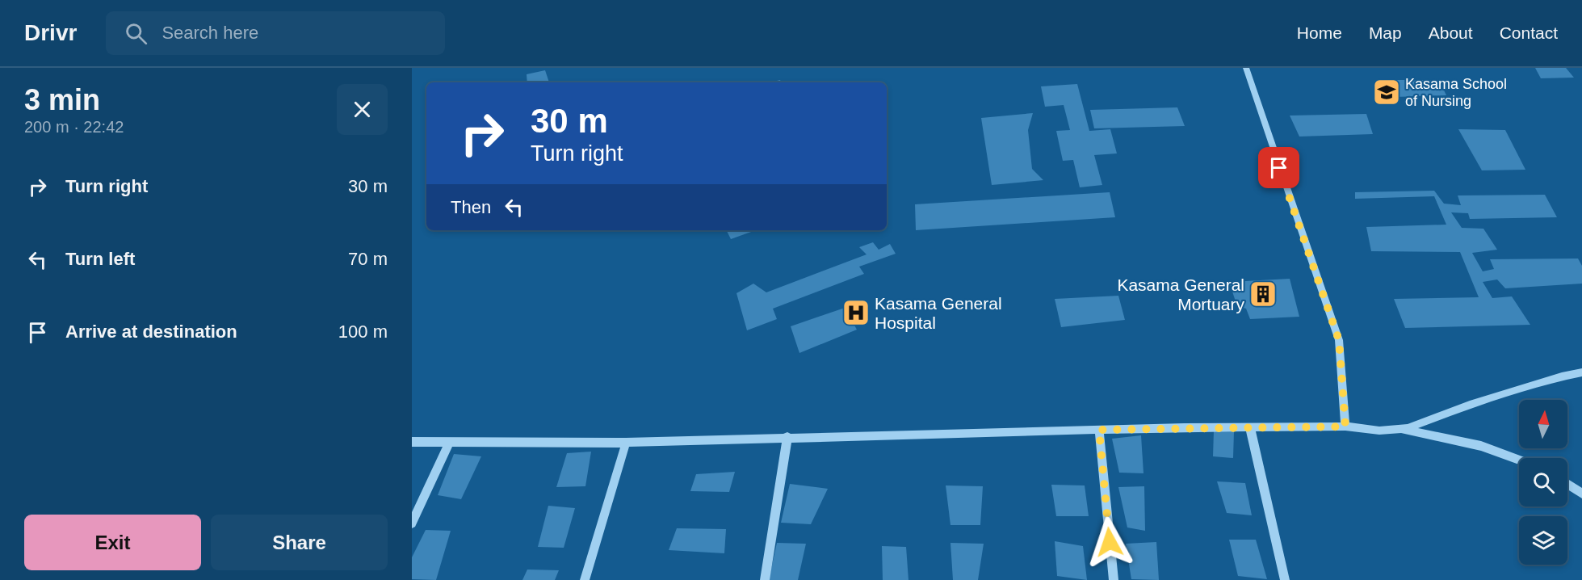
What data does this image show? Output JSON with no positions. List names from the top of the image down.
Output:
{
  "places": {
    "school or university": ["Kasama School of Nursing"],
    "building": ["Kasama General Mortuary"],
    "hospital": ["Kasama General Hospital"]
  },
  "north": "top",
  "page": {
    "header": "Drivr",
    "search": "Search here",
    "nav": [
      "Home",
      "Map",
      "About",
      "Contact"
    ],
    "heading": ["3 min", "200 m · 22:42"],
    "turn": ["30 m", "Turn right"],
    "list": [
      {
        "name": "Turn right",
        "value": "30 m"
      },
      {
        "name": "Turn left",
        "value": "70 m"
      },
      {
        "name": "Arrive at destination",
        "value": "100 m"
      }
    ],
    "then": "Then",
    "buttons": ["Exit", "Share"]
  }
}
